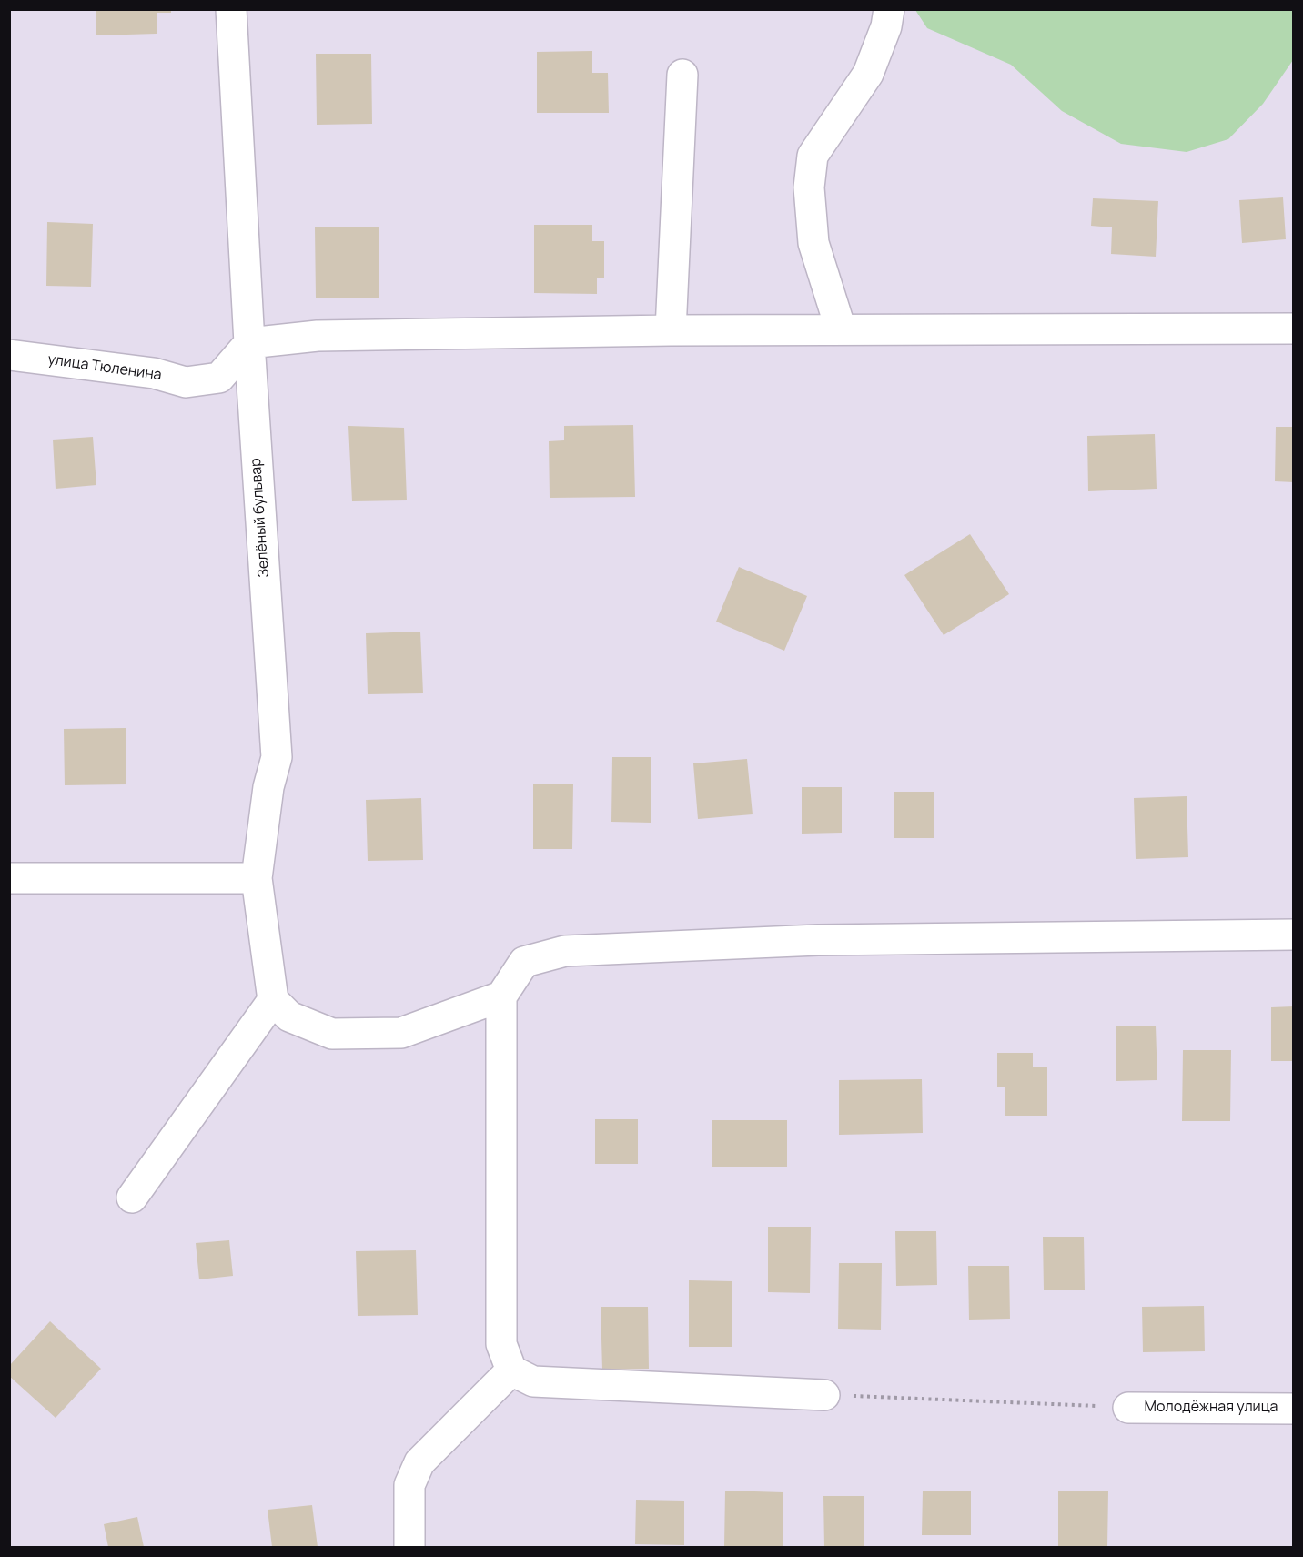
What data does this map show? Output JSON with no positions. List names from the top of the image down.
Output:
{
  "streets": {
    "street": ["улица Тюленина", "Зелёный бульвар", "Молодёжная улица"]
  },
  "crossings": [
    ["улица Тюленина", "Зелёный бульвар"]
  ]
}
